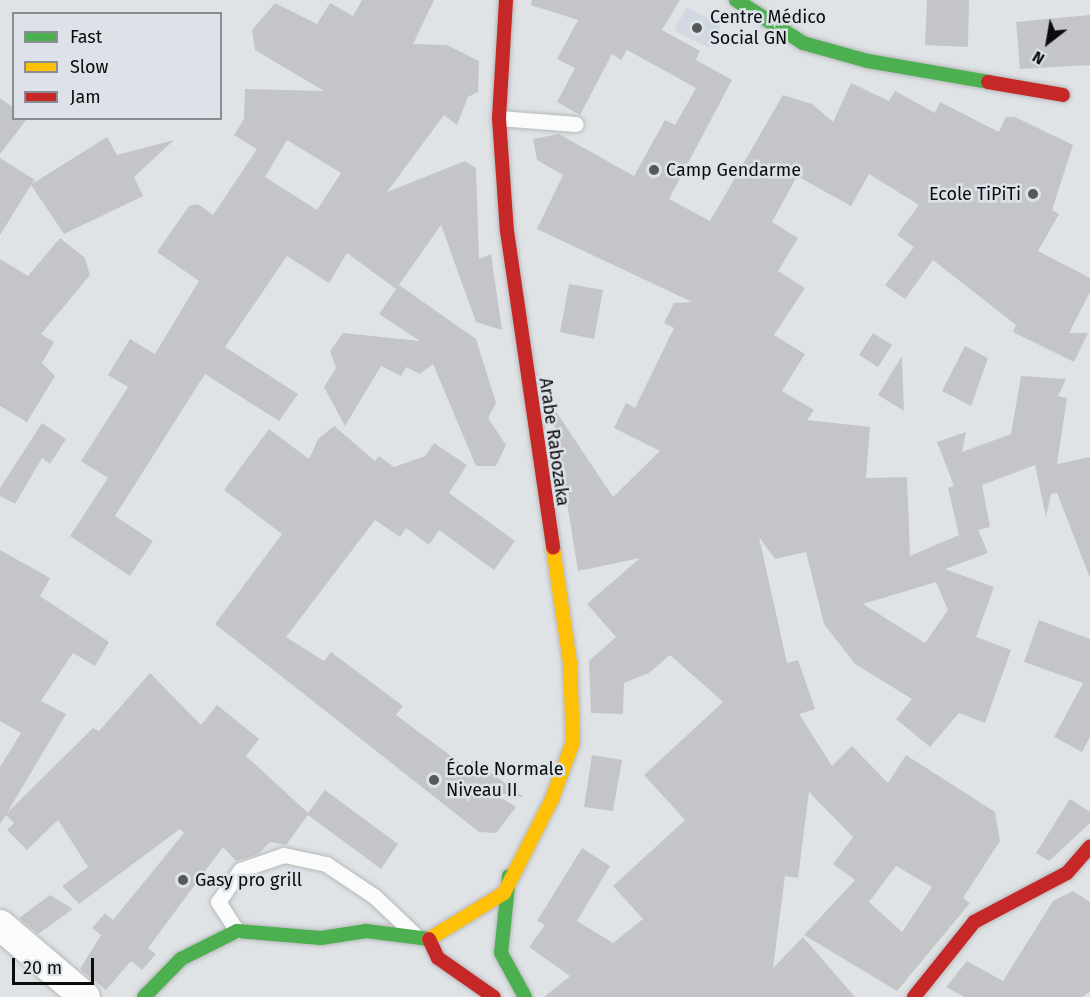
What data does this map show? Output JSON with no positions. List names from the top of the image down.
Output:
{
  "streets": {
    "street": ["Arabe Rabozaka"]
  },
  "places": [
    "Centre Médico Social GN",
    "Camp Gendarme",
    "Ecole TiPiTi",
    "École Normale Niveau II",
    "Gasy pro grill"
  ],
  "legend": ["Fast", "Slow", "Jam"],
  "scale_bar": "20 m",
  "north": "bottom left"
}
